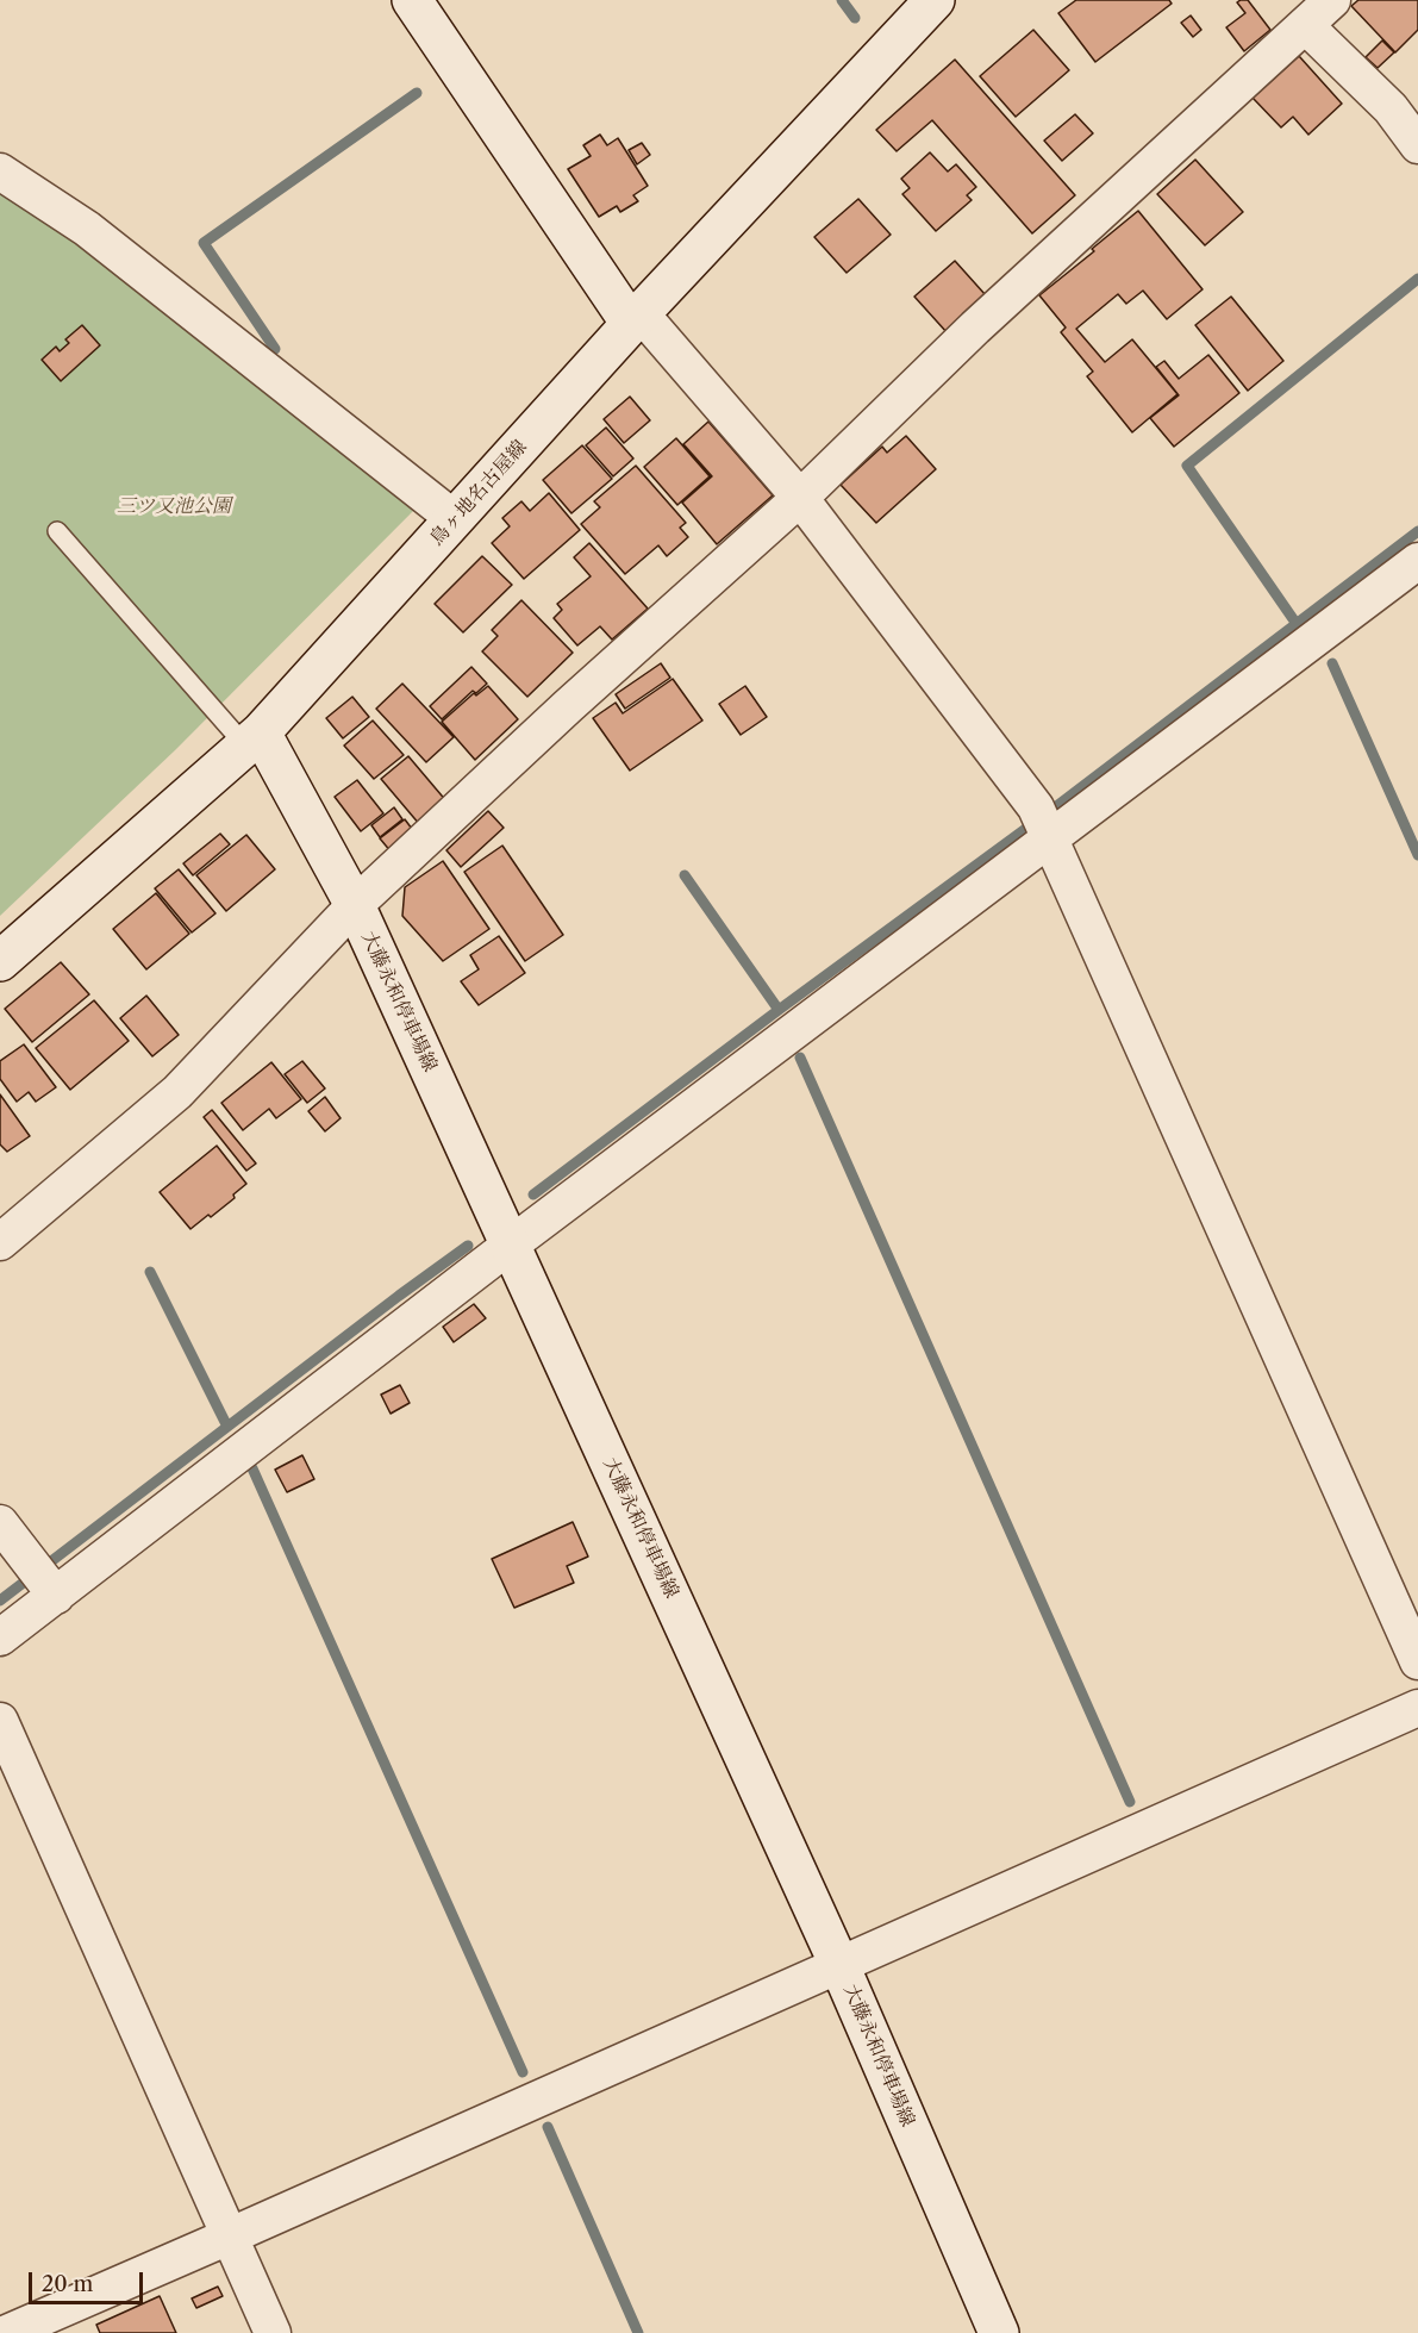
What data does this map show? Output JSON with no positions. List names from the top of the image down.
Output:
{
  "streets": {
    "main road": ["鳥ヶ地名古屋線", "大藤永和停車場線"]
  },
  "crossings": [
    ["鳥ヶ地名古屋線", "大藤永和停車場線"]
  ],
  "parks": ["三ツ又池公園"],
  "scale_bar": "20 m"
}
